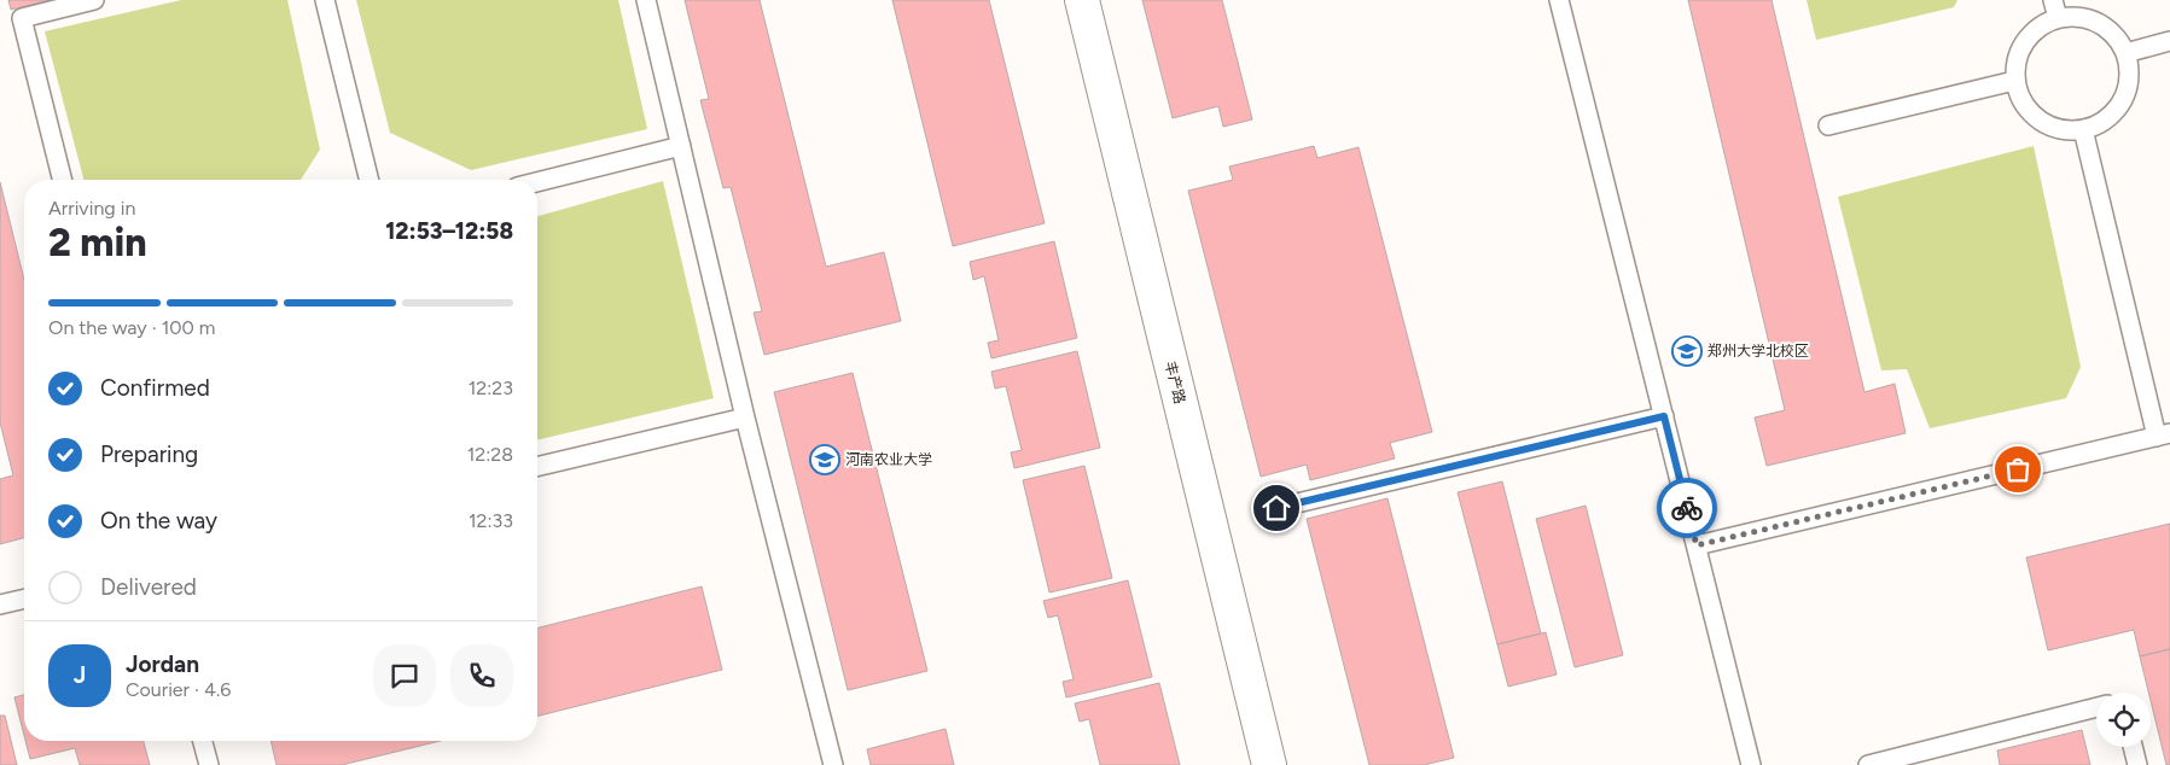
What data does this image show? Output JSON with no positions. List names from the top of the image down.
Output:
{
  "streets": {
    "street": ["丰产路"]
  },
  "places": {
    "school or university": ["郑州大学北校区", "河南农业大学"]
  },
  "page": {
    "heading": ["2 min", "Arriving in", "12:53–12:58"],
    "panel": ["Jordan", "Courier · 4.6"],
    "bar": "On the way · 100 m",
    "list": [
      ["Confirmed", "12:23"],
      ["Preparing", "12:28"],
      ["On the way", "12:33"],
      "Delivered"
    ],
    "round": "J"
  }
}
